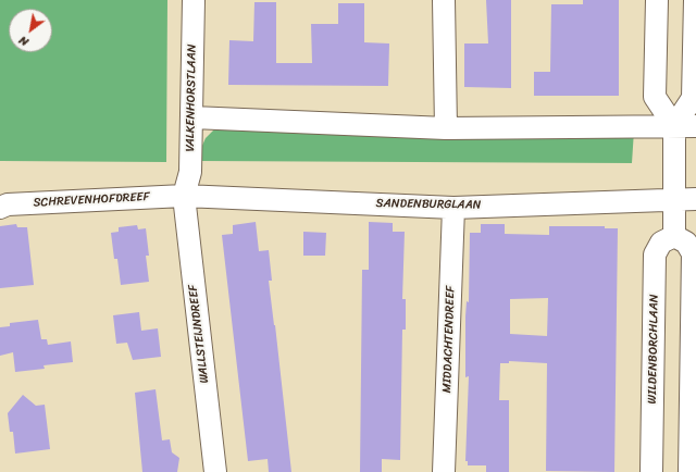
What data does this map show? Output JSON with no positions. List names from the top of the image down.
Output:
{
  "streets": {
    "street": [
      "VALKENHORSTLAAN",
      "SCHREVENHOFDREEF",
      "SANDENBURGLAAN",
      "WALLSTEIJNDREEF",
      "MIDDACHTENDREEF",
      "WILDENBORCHLAAN"
    ]
  },
  "crossings": [
    ["VALKENHORSTLAAN", "SCHREVENHOFDREEF"],
    ["VALKENHORSTLAAN", "SANDENBURGLAAN"],
    ["VALKENHORSTLAAN", "WALLSTEIJNDREEF"],
    ["SCHREVENHOFDREEF", "SANDENBURGLAAN"],
    ["SCHREVENHOFDREEF", "WALLSTEIJNDREEF"],
    ["SANDENBURGLAAN", "WALLSTEIJNDREEF"],
    ["SANDENBURGLAAN", "MIDDACHTENDREEF"]
  ],
  "north": "bottom left"
}
